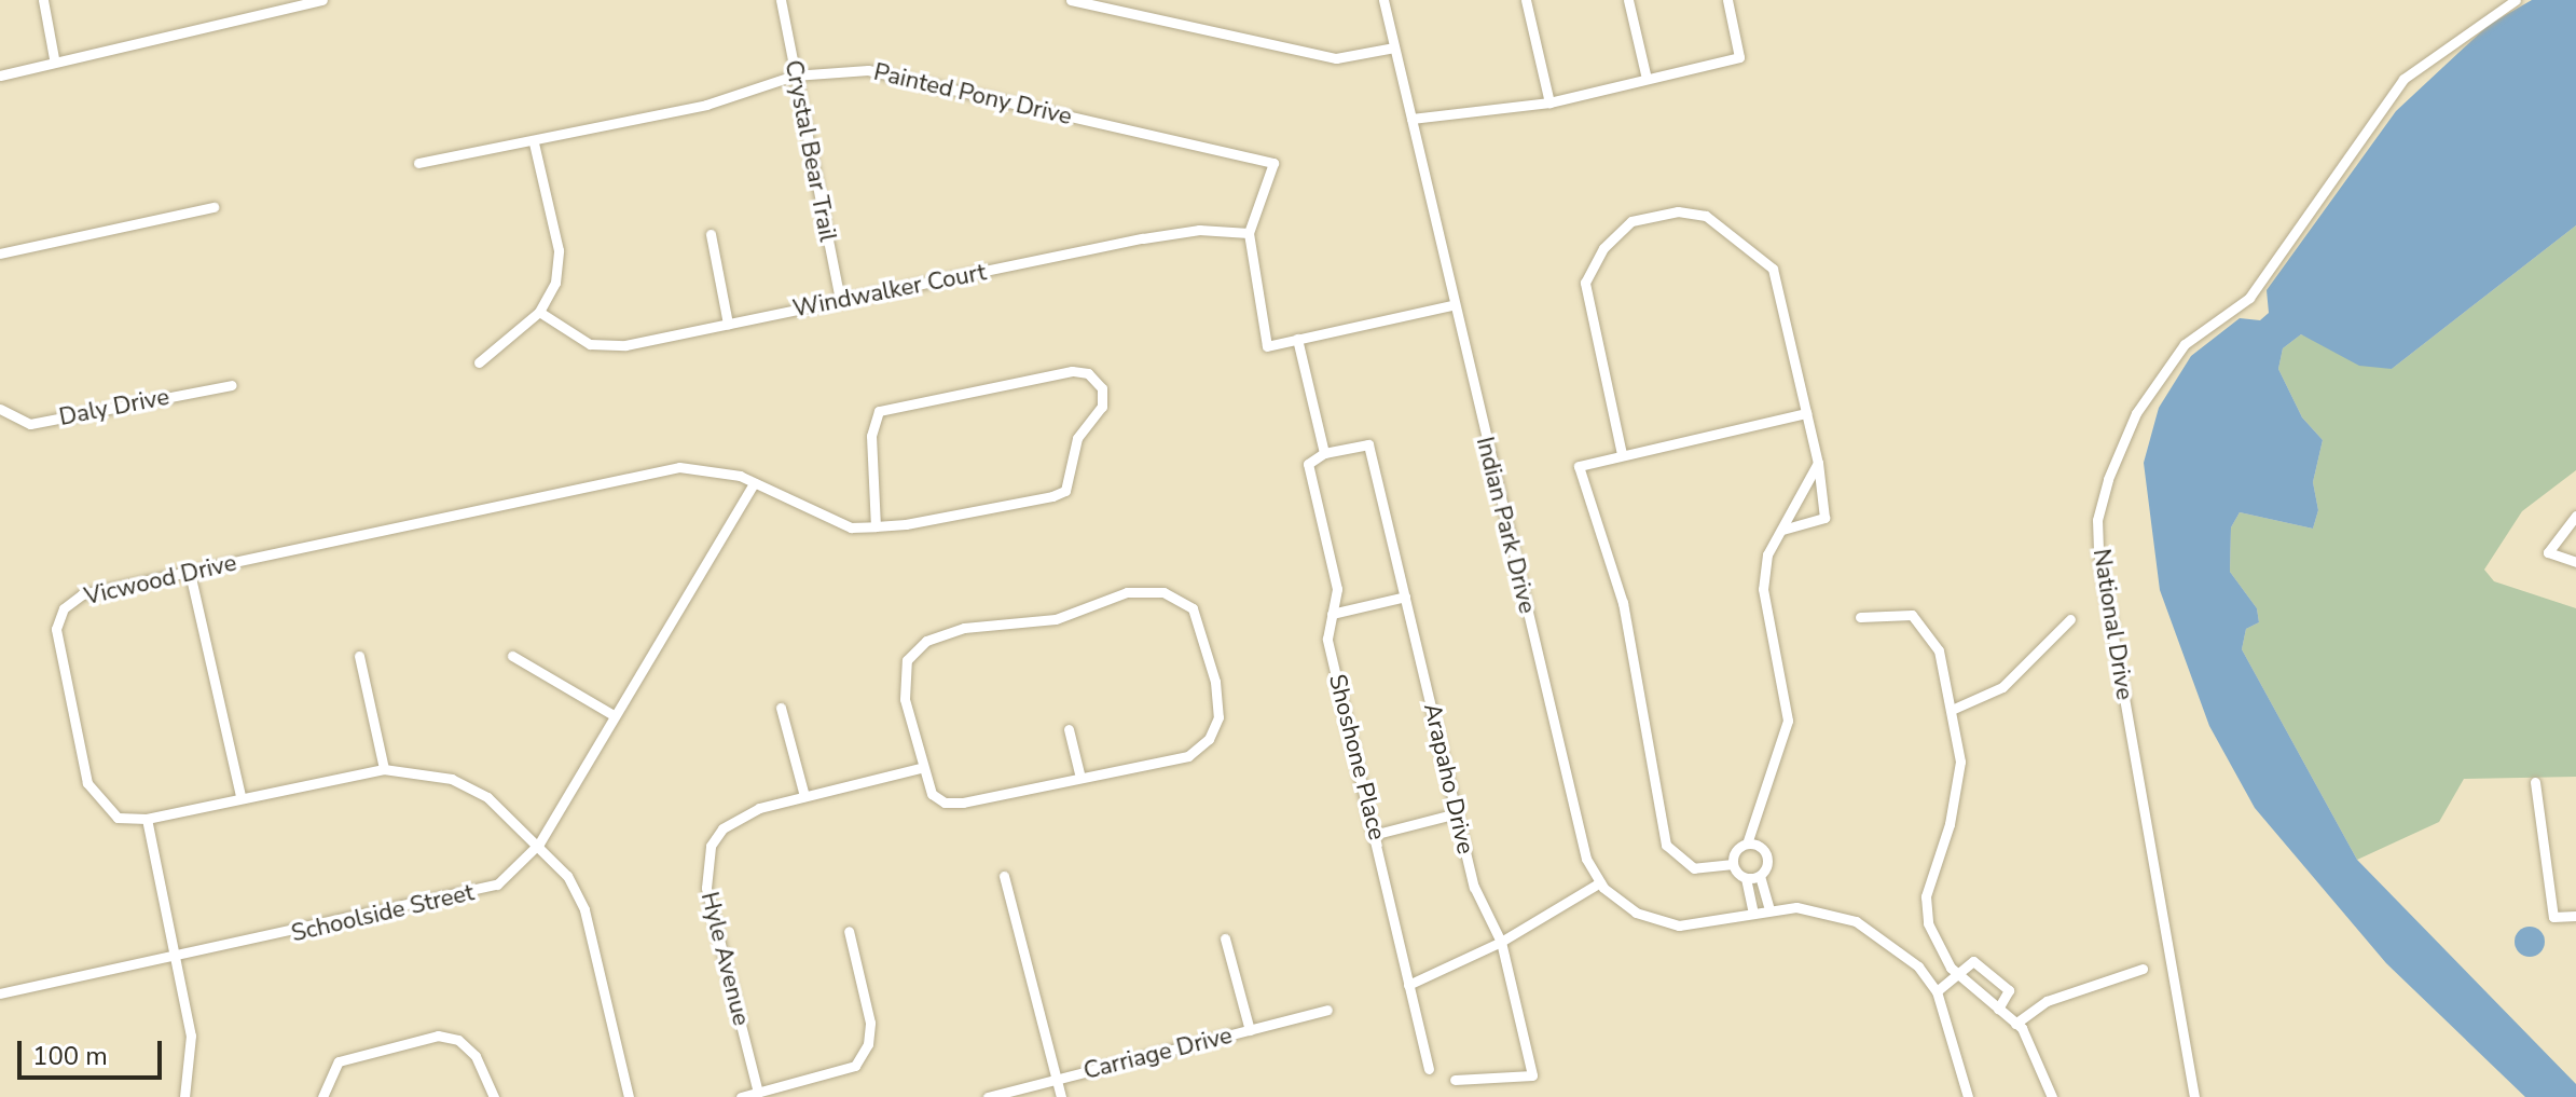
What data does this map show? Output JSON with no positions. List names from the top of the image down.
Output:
{
  "streets": {
    "street": [
      "Painted Pony Drive",
      "Crystal Bear Trail",
      "Windwalker Court",
      "Daly Drive",
      "Indian Park Drive",
      "Vicwood Drive",
      "National Drive",
      "Shoshone Place",
      "Arapaho Drive",
      "Schoolside Street",
      "Hyle Avenue",
      "Carriage Drive"
    ]
  },
  "crossings": [
    ["Painted Pony Drive", "Crystal Bear Trail"],
    ["Painted Pony Drive", "Windwalker Court"],
    ["Crystal Bear Trail", "Windwalker Court"],
    ["Vicwood Drive", "Schoolside Street"],
    ["Shoshone Place", "Arapaho Drive"]
  ],
  "scale_bar": "100 m"
}
